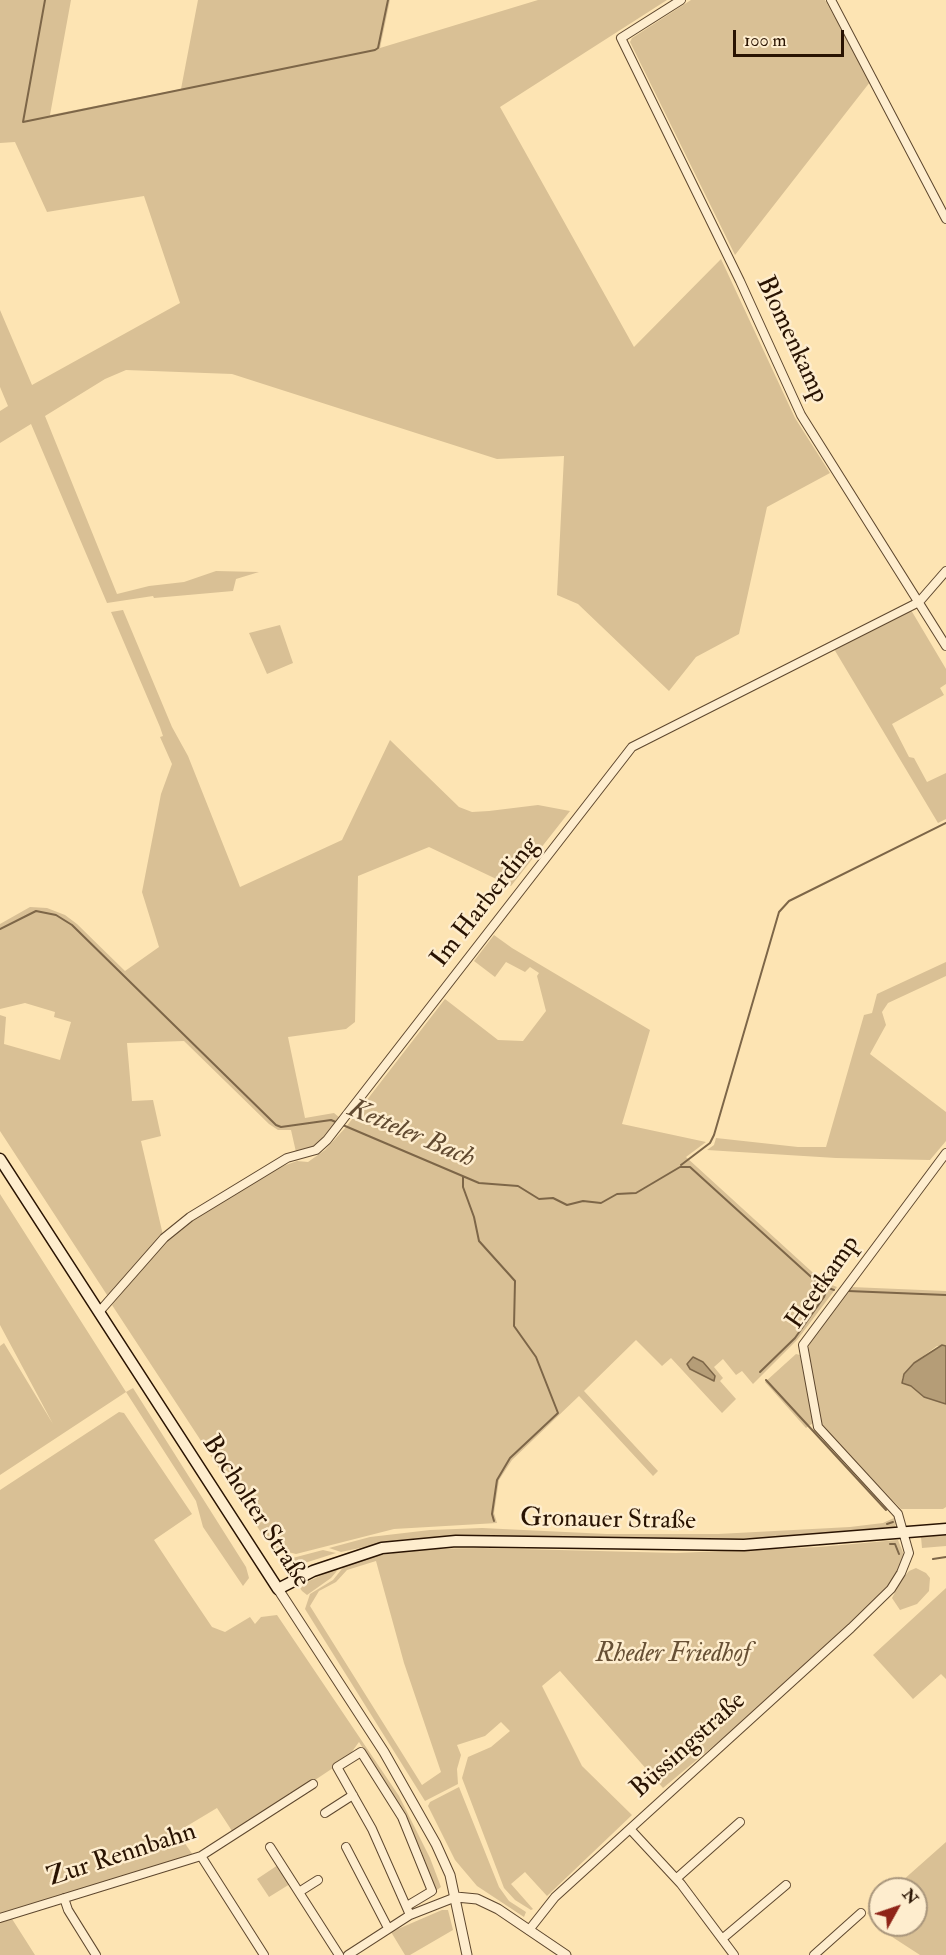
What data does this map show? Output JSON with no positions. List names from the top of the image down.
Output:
{
  "streets": {
    "main road": ["Bocholter Straße", "Gronauer Straße"],
    "street": [
      "Blomenkamp",
      "Im Harberding",
      "Heetkamp",
      "Büssingstraße",
      "Zur Rennbahn"
    ]
  },
  "crossings": [
    ["Blomenkamp", "Im Harberding"],
    ["Im Harberding", "Bocholter Straße"],
    ["Heetkamp", "Gronauer Straße"],
    ["Heetkamp", "Büssingstraße"],
    ["Bocholter Straße", "Gronauer Straße"],
    ["Gronauer Straße", "Büssingstraße"]
  ],
  "water": ["Ketteler Bach"],
  "parks": ["Rheder Friedhof"],
  "scale_bar": "100 m",
  "north": "top right"
}
